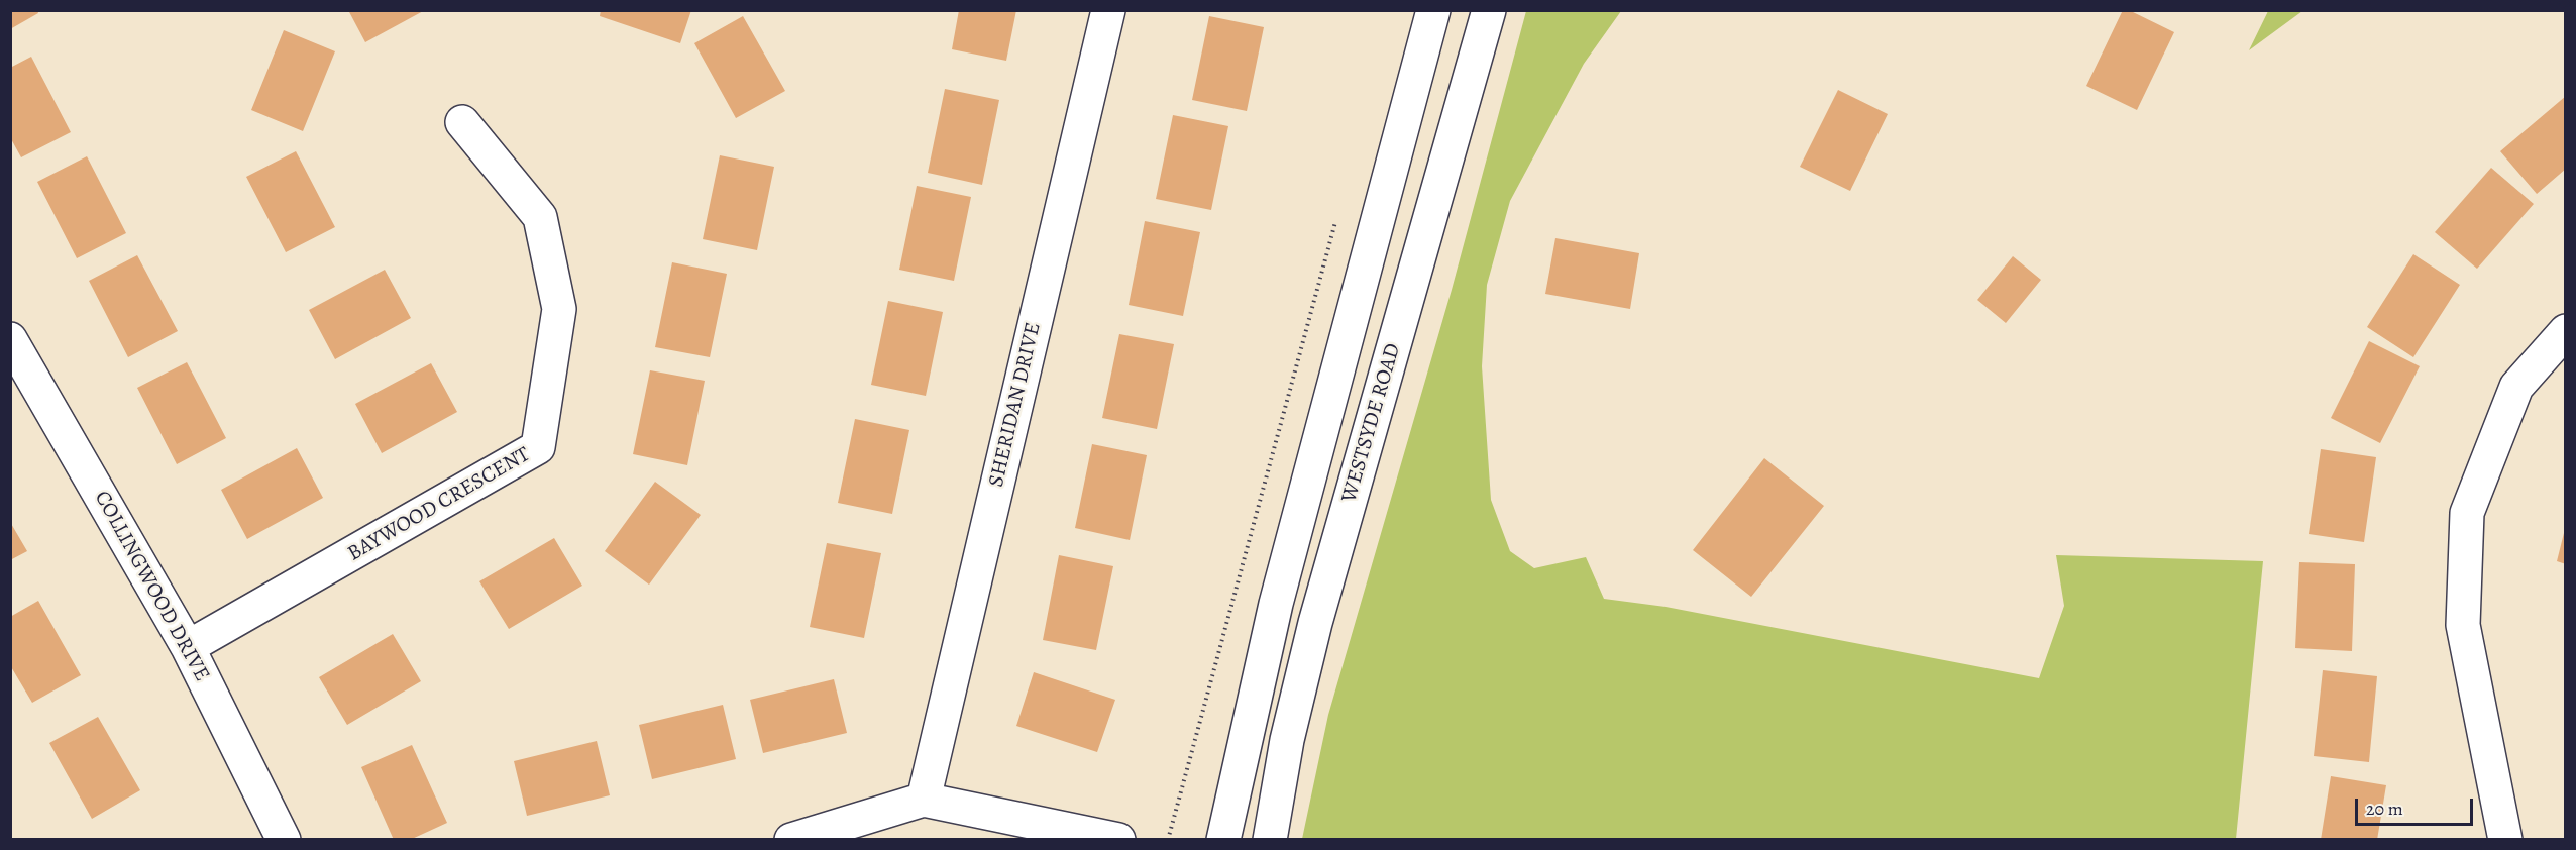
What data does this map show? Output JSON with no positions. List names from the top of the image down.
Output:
{
  "streets": {
    "street": [
      "SHERIDAN DRIVE",
      "WESTSYDE ROAD",
      "BAYWOOD CRESCENT",
      "COLLINGWOOD DRIVE"
    ]
  },
  "crossings": [
    ["BAYWOOD CRESCENT", "COLLINGWOOD DRIVE"]
  ],
  "scale_bar": "20 m"
}
